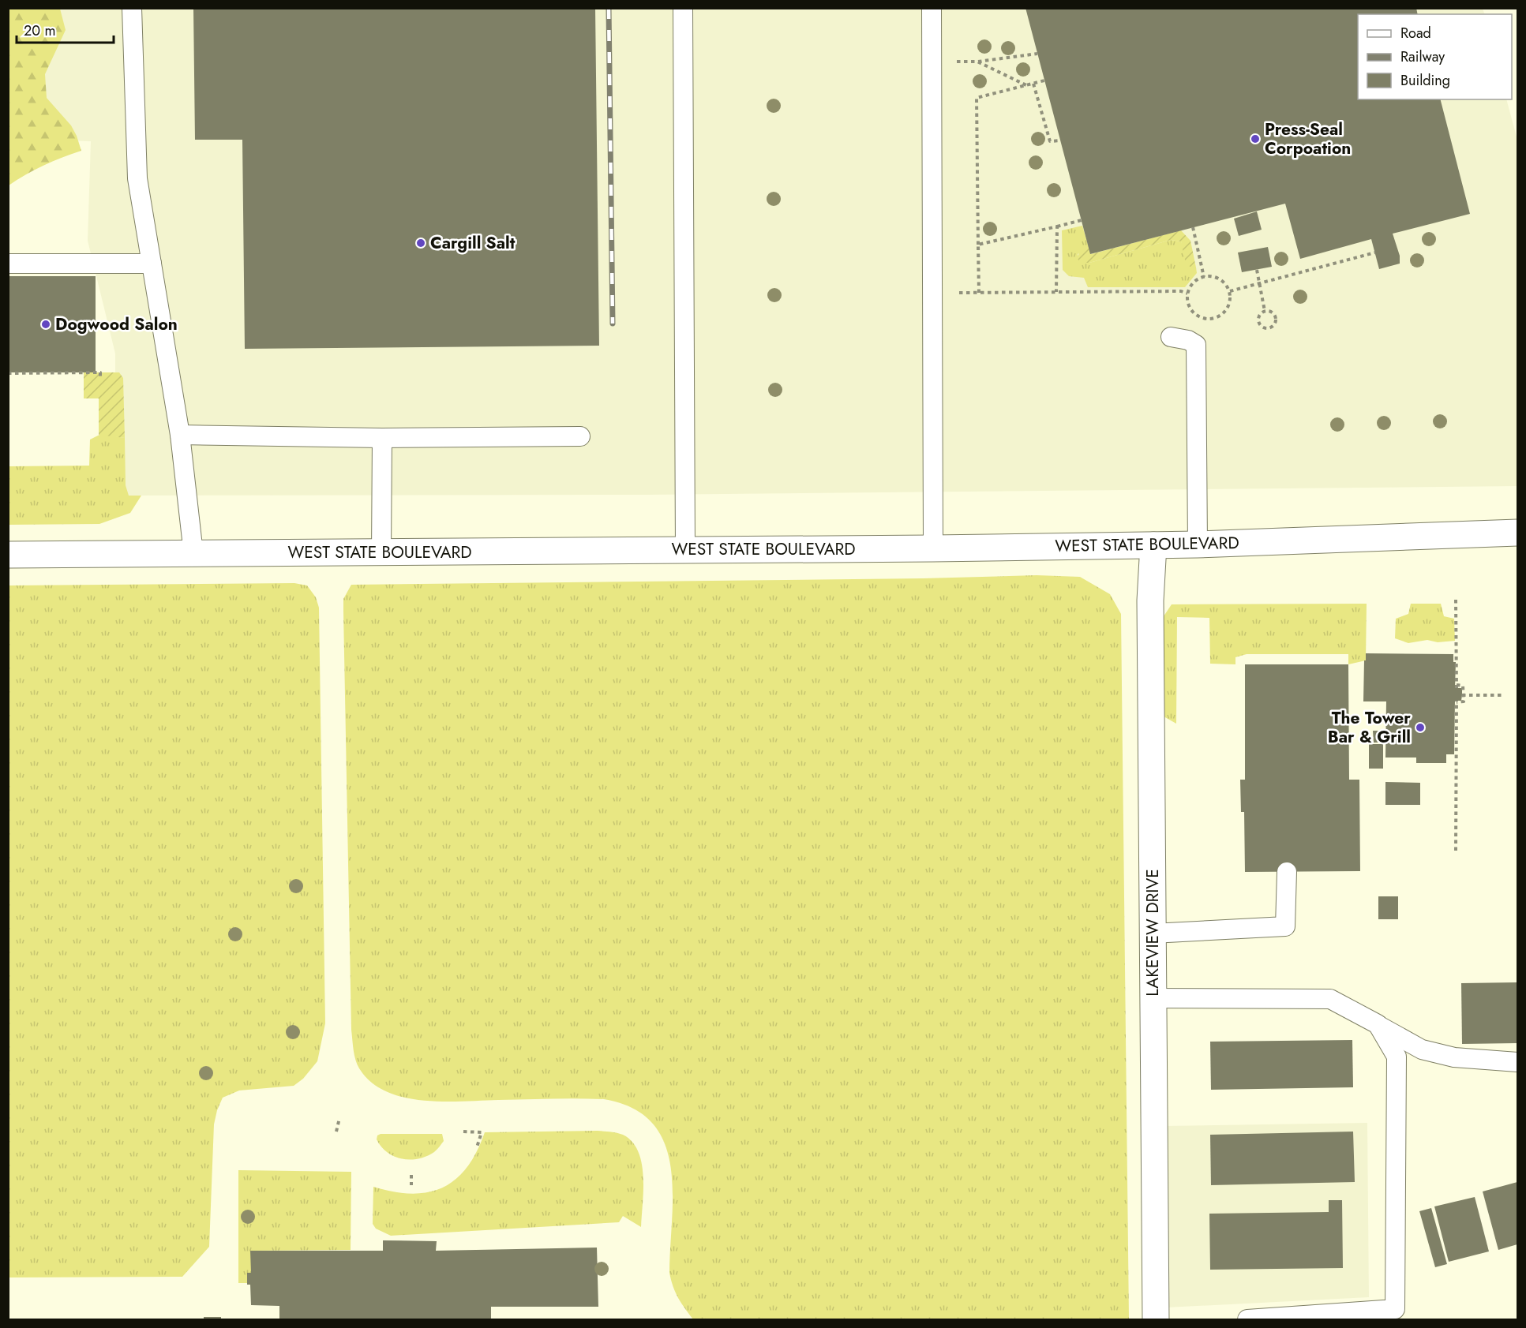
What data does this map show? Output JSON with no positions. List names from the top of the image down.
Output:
{
  "streets": {
    "main road": ["WEST STATE BOULEVARD", "LAKEVIEW DRIVE"]
  },
  "crossings": [
    ["WEST STATE BOULEVARD", "LAKEVIEW DRIVE"]
  ],
  "places": [
    "Press-Seal Corpoation",
    "Cargill Salt",
    "Dogwood Salon",
    "The Tower Bar & Grill"
  ],
  "legend": ["Road", "Railway", "Building"],
  "scale_bar": "20 m"
}
